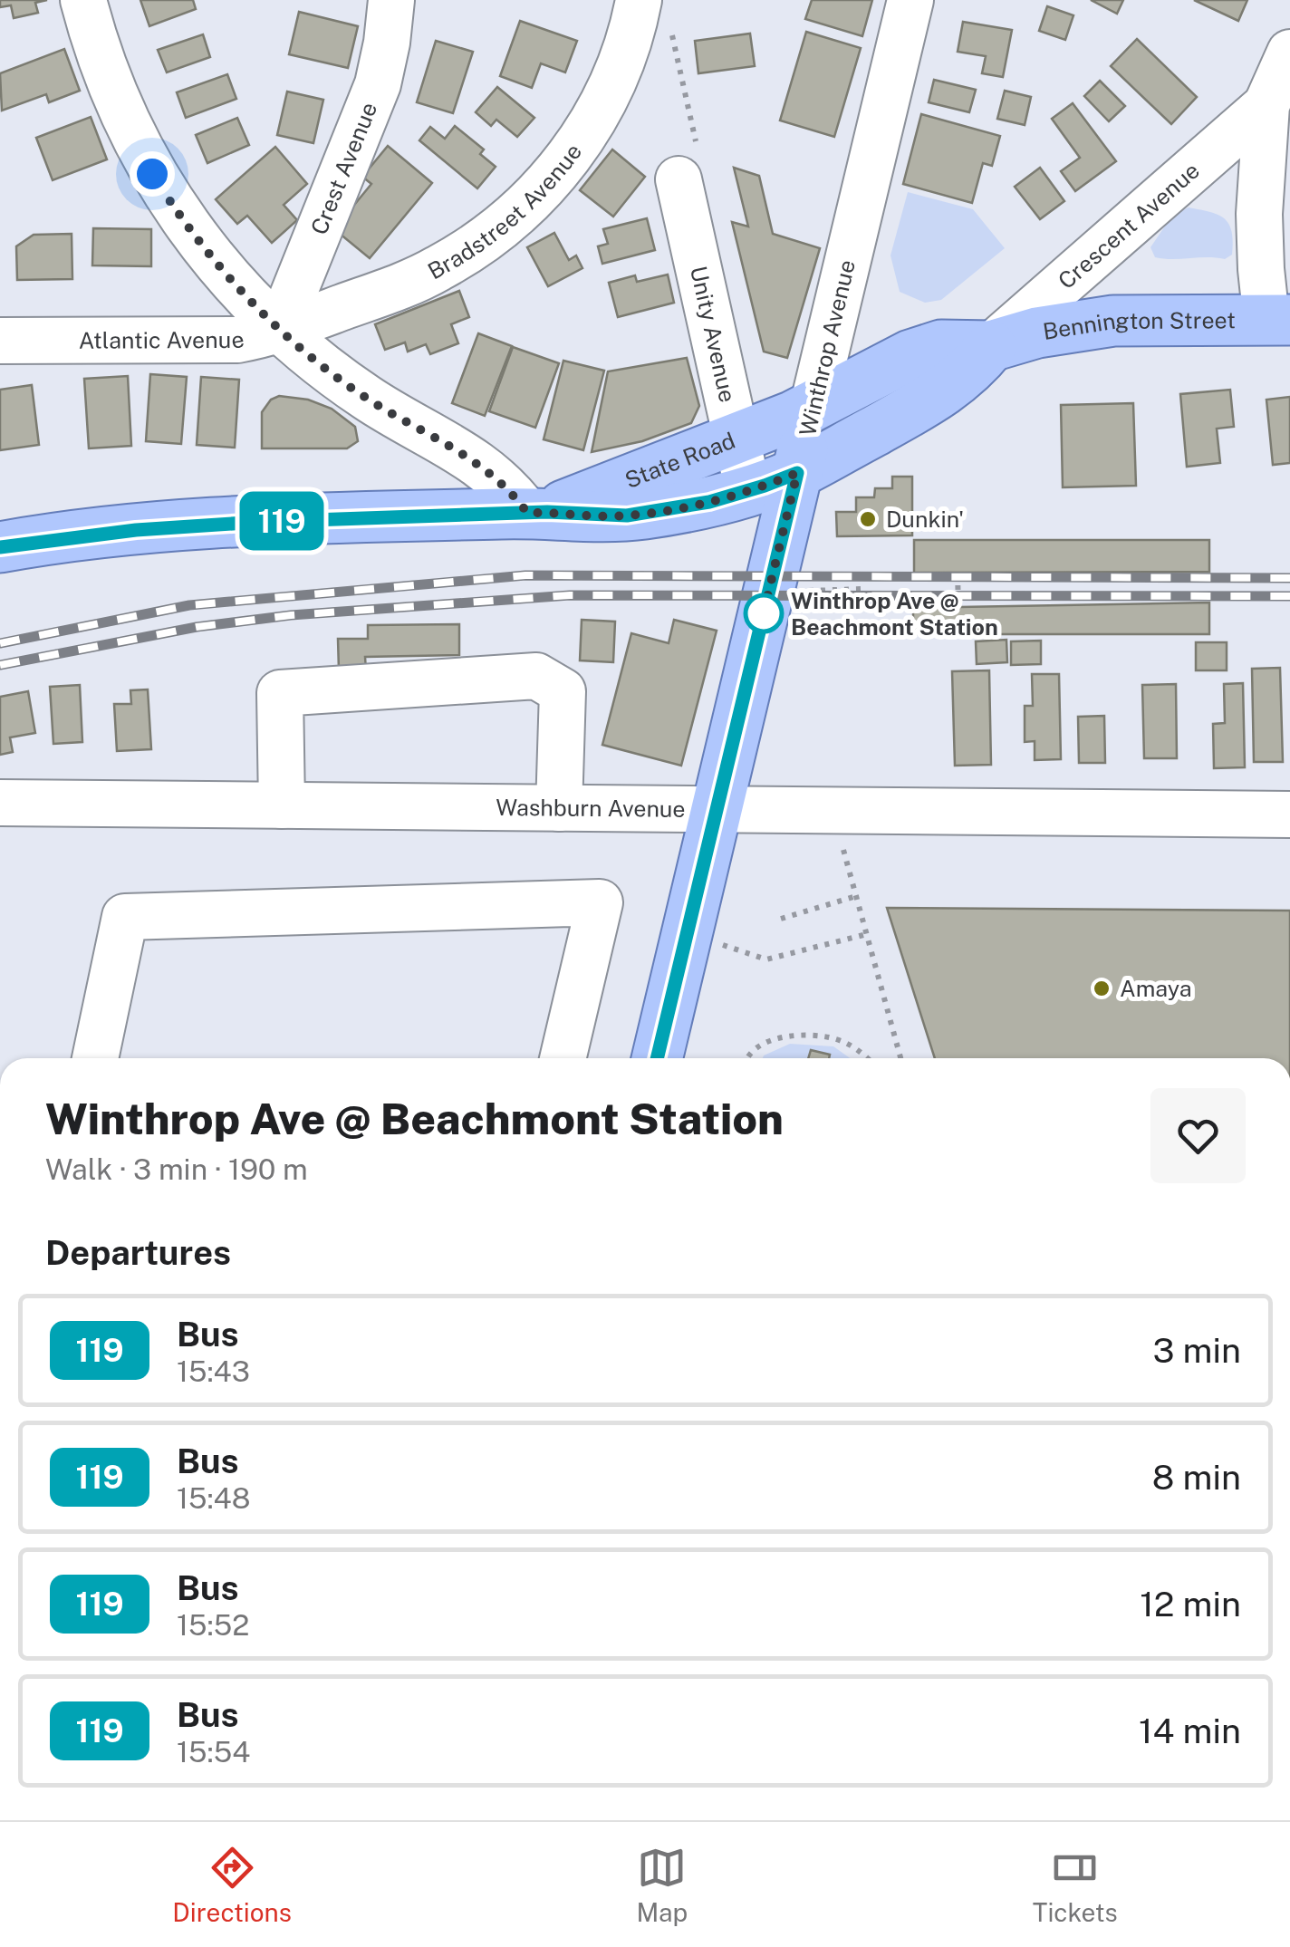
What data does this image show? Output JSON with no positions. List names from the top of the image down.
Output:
{
  "streets": {
    "main road": ["Bennington Street", "Winthrop Avenue", "State Road"],
    "street": [
      "Crest Avenue",
      "Bradstreet Avenue",
      "Crescent Avenue",
      "Unity Avenue",
      "Atlantic Avenue",
      "Washburn Avenue"
    ]
  },
  "crossings": [
    ["Crest Avenue", "Bradstreet Avenue"],
    ["Crest Avenue", "Atlantic Avenue"],
    ["Bradstreet Avenue", "Atlantic Avenue"],
    ["Crescent Avenue", "Bennington Street"],
    ["Bennington Street", "Winthrop Avenue"],
    ["Bennington Street", "State Road"],
    ["Unity Avenue", "State Road"],
    ["Winthrop Avenue", "State Road"],
    ["Winthrop Avenue", "Washburn Avenue"]
  ],
  "places": ["Dunkin'", "Winthrop Ave @ Beachmont Station", "Amaya"],
  "lines": ["bus line 119"],
  "page": {
    "on_map": "119",
    "heading": [
      ["Winthrop Ave @ Beachmont Station", "Walk · 3 min · 190 m"],
      "Departures"
    ],
    "list": [
      {
        "mark": "119",
        "name": "Bus",
        "note": "15:43",
        "value": "3 min"
      },
      {
        "mark": "119",
        "name": "Bus",
        "note": "15:48",
        "value": "8 min"
      },
      {
        "mark": "119",
        "name": "Bus",
        "note": "15:52",
        "value": "12 min"
      },
      {
        "mark": "119",
        "name": "Bus",
        "note": "15:54",
        "value": "14 min"
      }
    ],
    "tabs": ["Directions", "Map", "Tickets"]
  }
}
